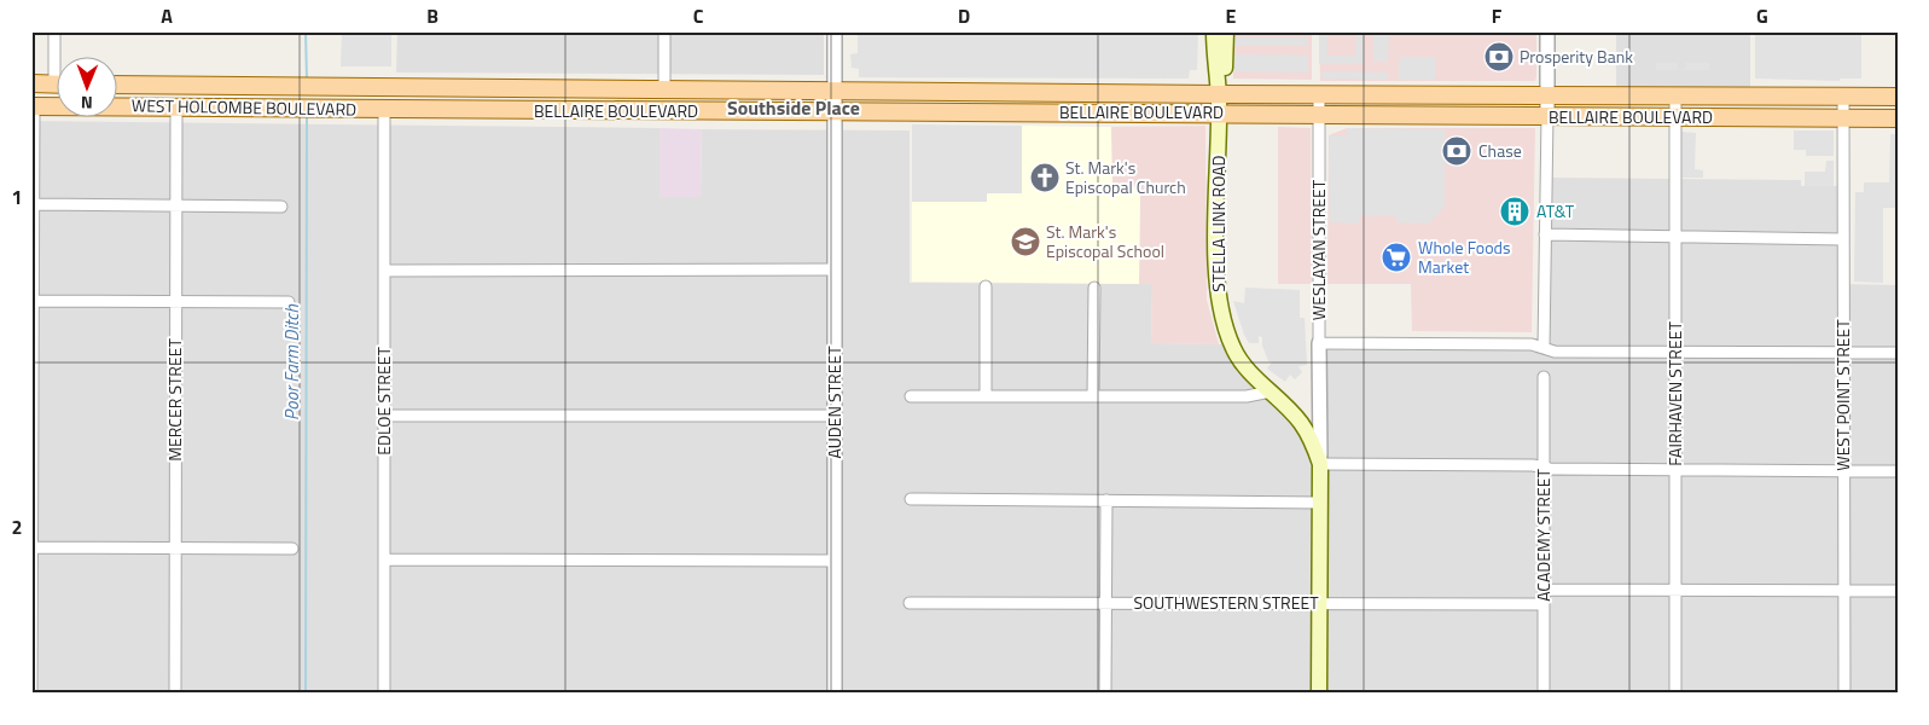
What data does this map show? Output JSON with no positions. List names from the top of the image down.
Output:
{
  "streets": {
    "main road": [
      "WEST HOLCOMBE BOULEVARD",
      "BELLAIRE BOULEVARD",
      "STELLA LINK ROAD",
      "WESLAYAN STREET"
    ],
    "street": [
      "FAIRHAVEN STREET",
      "WEST POINT STREET",
      "MERCER STREET",
      "EDLOE STREET",
      "AUDEN STREET",
      "ACADEMY STREET",
      "SOUTHWESTERN STREET"
    ]
  },
  "crossings": [
    ["WEST HOLCOMBE BOULEVARD", "BELLAIRE BOULEVARD"],
    ["WEST HOLCOMBE BOULEVARD", "MERCER STREET"],
    ["WEST HOLCOMBE BOULEVARD", "EDLOE STREET"],
    ["BELLAIRE BOULEVARD", "STELLA LINK ROAD"],
    ["BELLAIRE BOULEVARD", "WESLAYAN STREET"],
    ["BELLAIRE BOULEVARD", "FAIRHAVEN STREET"],
    ["BELLAIRE BOULEVARD", "WEST POINT STREET"],
    ["BELLAIRE BOULEVARD", "EDLOE STREET"],
    ["BELLAIRE BOULEVARD", "AUDEN STREET"],
    ["STELLA LINK ROAD", "WESLAYAN STREET"],
    ["WESLAYAN STREET", "SOUTHWESTERN STREET"],
    ["ACADEMY STREET", "SOUTHWESTERN STREET"]
  ],
  "districts": ["Southside Place"],
  "water": ["Poor Farm Ditch"],
  "places": {
    "bank": ["Prosperity Bank", "Chase"],
    "church": ["St. Mark's Episcopal Church"],
    "building": ["AT&T"],
    "school or university": ["St. Mark's Episcopal School"],
    "supermarket": ["Whole Foods Market"]
  },
  "north": "bottom",
  "grid": {
    "columns": [
      "A",
      "B",
      "C",
      "D",
      "E",
      "F",
      "G"
    ],
    "rows": ["1", "2"]
  }
}
